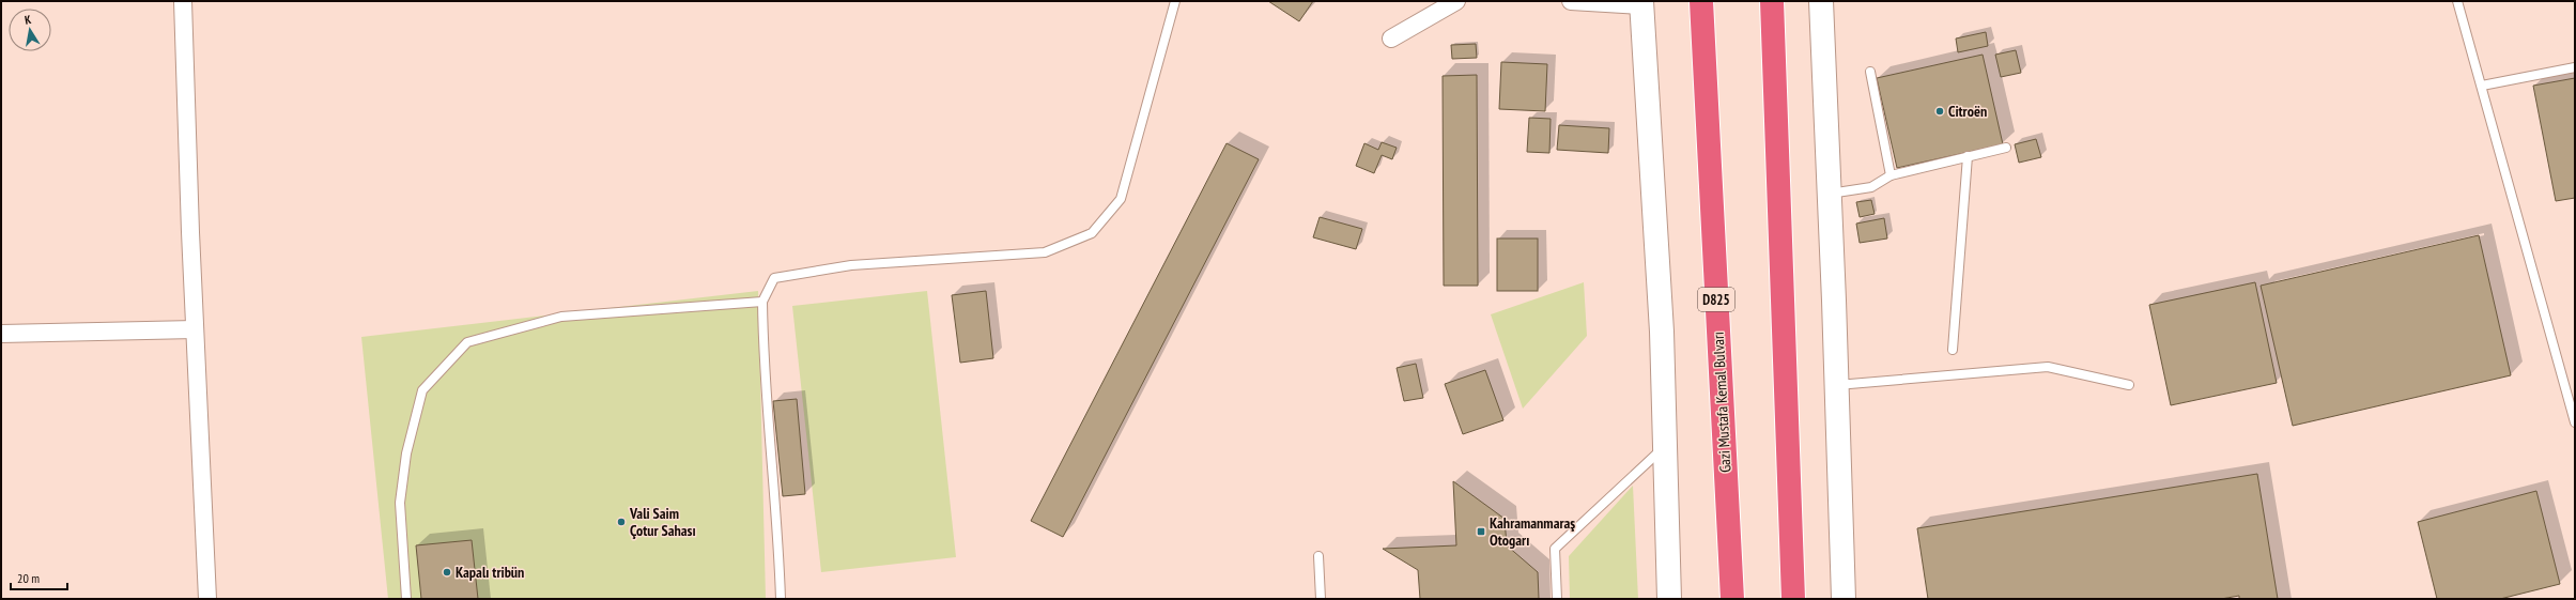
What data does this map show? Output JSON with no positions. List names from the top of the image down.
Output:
{
  "streets": {
    "highway": ["D825", "Gazi Mustafa Kemal Bulvarı"]
  },
  "places": {
    "other": ["Citroën", "Vali Saim Çotur Sahası", "Kapalı tribün"],
    "transit": ["Kahramanmaraş Otogarı"]
  },
  "scale_bar": "20 m",
  "north": "top"
}
